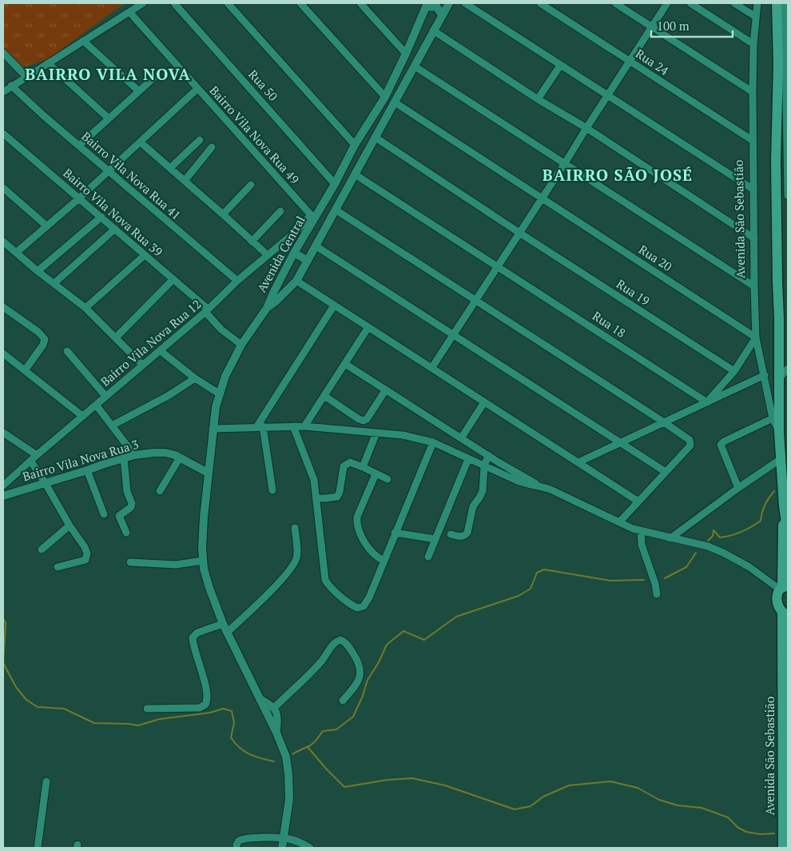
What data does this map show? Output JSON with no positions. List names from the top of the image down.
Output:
{
  "streets": {
    "main road": ["Avenida São Sebastião"],
    "street": [
      "Rua 24",
      "Rua 50",
      "Bairro Vila Nova Rua 49",
      "Bairro Vila Nova Rua 41",
      "Bairro Vila Nova Rua 39",
      "Avenida Central",
      "Rua 20",
      "Rua 19",
      "Rua 18",
      "Bairro Vila Nova Rua 12",
      "Bairro Vila Nova Rua 3"
    ]
  },
  "crossings": [
    ["Rua 24", "Avenida São Sebastião"],
    ["Rua 50", "Avenida Central"],
    ["Bairro Vila Nova Rua 49", "Avenida Central"],
    ["Bairro Vila Nova Rua 49", "Bairro Vila Nova Rua 12"],
    ["Bairro Vila Nova Rua 41", "Bairro Vila Nova Rua 12"],
    ["Bairro Vila Nova Rua 39", "Bairro Vila Nova Rua 12"],
    ["Avenida São Sebastião", "Rua 20"],
    ["Avenida Central", "Rua 20"],
    ["Avenida Central", "Rua 19"],
    ["Avenida Central", "Rua 18"],
    ["Avenida Central", "Bairro Vila Nova Rua 12"]
  ],
  "districts": ["BAIRRO VILA NOVA", "BAIRRO SÃO JOSÉ"],
  "scale_bar": "100 m"
}
